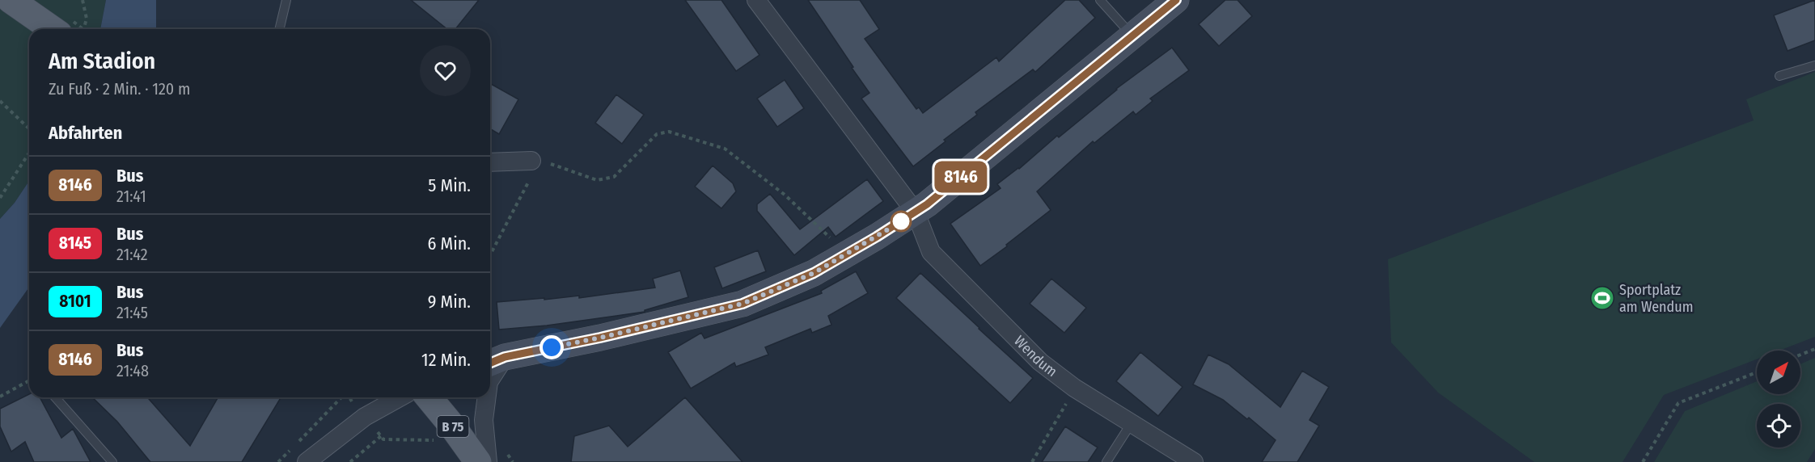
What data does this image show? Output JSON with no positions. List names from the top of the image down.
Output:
{
  "streets": {
    "main road": ["B 75"],
    "street": ["Wendum"]
  },
  "places": {
    "sports": ["Sportplatz am Wendum"]
  },
  "lines": ["bus line 8146"],
  "north": "top right",
  "page": {
    "on_map": "8146",
    "heading": [
      ["Am Stadion", "Zu Fuß · 2 Min. · 120 m"],
      "Abfahrten"
    ],
    "list": [
      {
        "mark": "8146",
        "name": "Bus",
        "note": "21:41",
        "value": "5 Min."
      },
      {
        "mark": "8145",
        "name": "Bus",
        "note": "21:42",
        "value": "6 Min."
      },
      {
        "mark": "8101",
        "name": "Bus",
        "note": "21:45",
        "value": "9 Min."
      },
      {
        "mark": "8146",
        "name": "Bus",
        "note": "21:48",
        "value": "12 Min."
      }
    ]
  }
}
